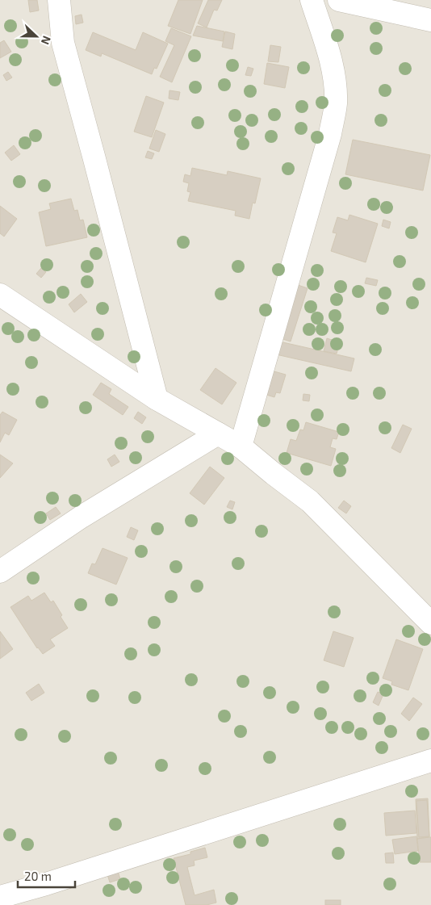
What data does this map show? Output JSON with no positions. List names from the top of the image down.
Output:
{
  "scale_bar": "20 m",
  "north": "right"
}
